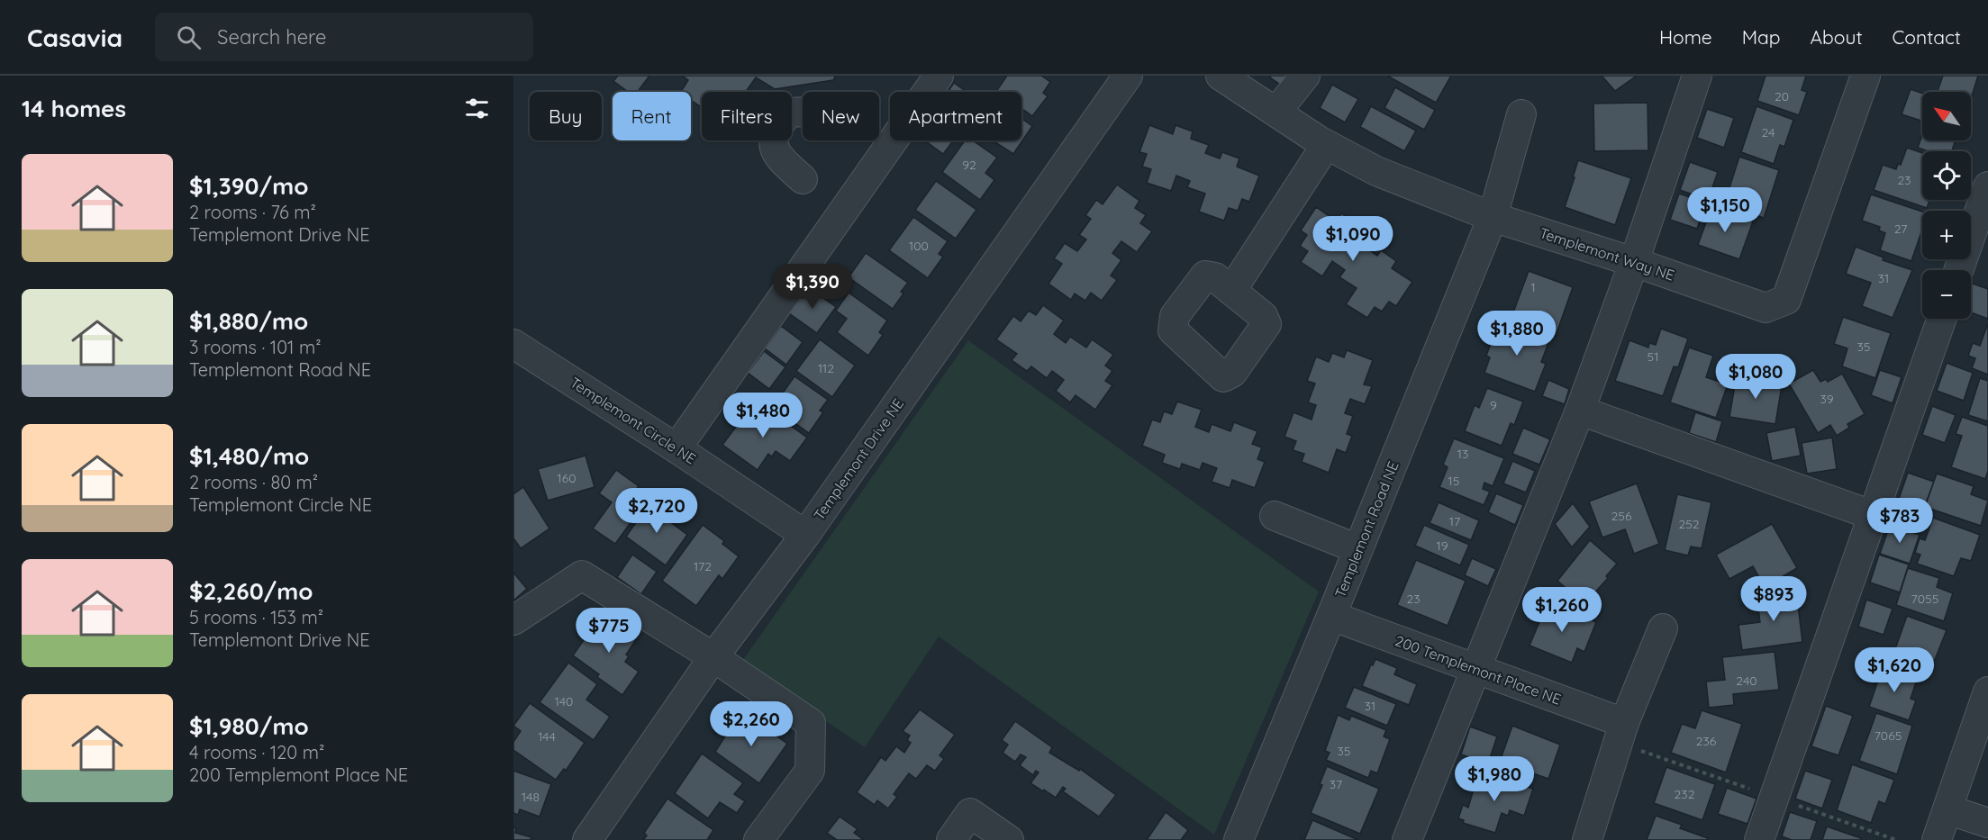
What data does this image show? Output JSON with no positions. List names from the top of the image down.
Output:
{
  "streets": {
    "street": [
      "Templemont Way NE",
      "Templemont Circle NE",
      "Templemont Drive NE",
      "Templemont Road NE",
      "200 Templemont Place NE"
    ]
  },
  "crossings": [
    ["Templemont Way NE", "Templemont Road NE"],
    ["Templemont Circle NE", "Templemont Drive NE"],
    ["Templemont Road NE", "200 Templemont Place NE"]
  ],
  "house_numbers": [
    "20",
    "24",
    "92",
    "23",
    "27",
    "100",
    "31",
    "1",
    "35",
    "51",
    "112",
    "39",
    "9",
    "13",
    "160",
    "15",
    "256",
    "17",
    "252",
    "19",
    "172",
    "23",
    "7055",
    "240",
    "140",
    "31",
    "7065",
    "144",
    "236",
    "35",
    "37",
    "232",
    "148"
  ],
  "north": "top left",
  "page": {
    "header": "Casavia",
    "search": "Search here",
    "nav": [
      "Home",
      "Map",
      "About",
      "Contact"
    ],
    "heading": "14 homes",
    "map_buttons": ["+", "−"],
    "chip": [
      "Buy",
      "Rent",
      "Filters",
      "New",
      "Apartment"
    ],
    "list": [
      {
        "name": "$1,390/mo",
        "note": "2 rooms · 76 m² · Templemont Drive NE"
      },
      {
        "name": "$1,880/mo",
        "note": "3 rooms · 101 m² · Templemont Road NE"
      },
      {
        "name": "$1,480/mo",
        "note": "2 rooms · 80 m² · Templemont Circle NE"
      },
      {
        "name": "$2,260/mo",
        "note": "5 rooms · 153 m² · Templemont Drive NE"
      },
      {
        "name": "$1,980/mo",
        "note": "4 rooms · 120 m² · 200 Templemont Place NE"
      }
    ],
    "price": [
      "$1,150",
      "$1,090",
      "$1,390",
      "$1,880",
      "$1,080",
      "$1,480",
      "$2,720",
      "$783",
      "$893",
      "$1,260",
      "$775",
      "$1,620",
      "$2,260",
      "$1,980"
    ]
  }
}
